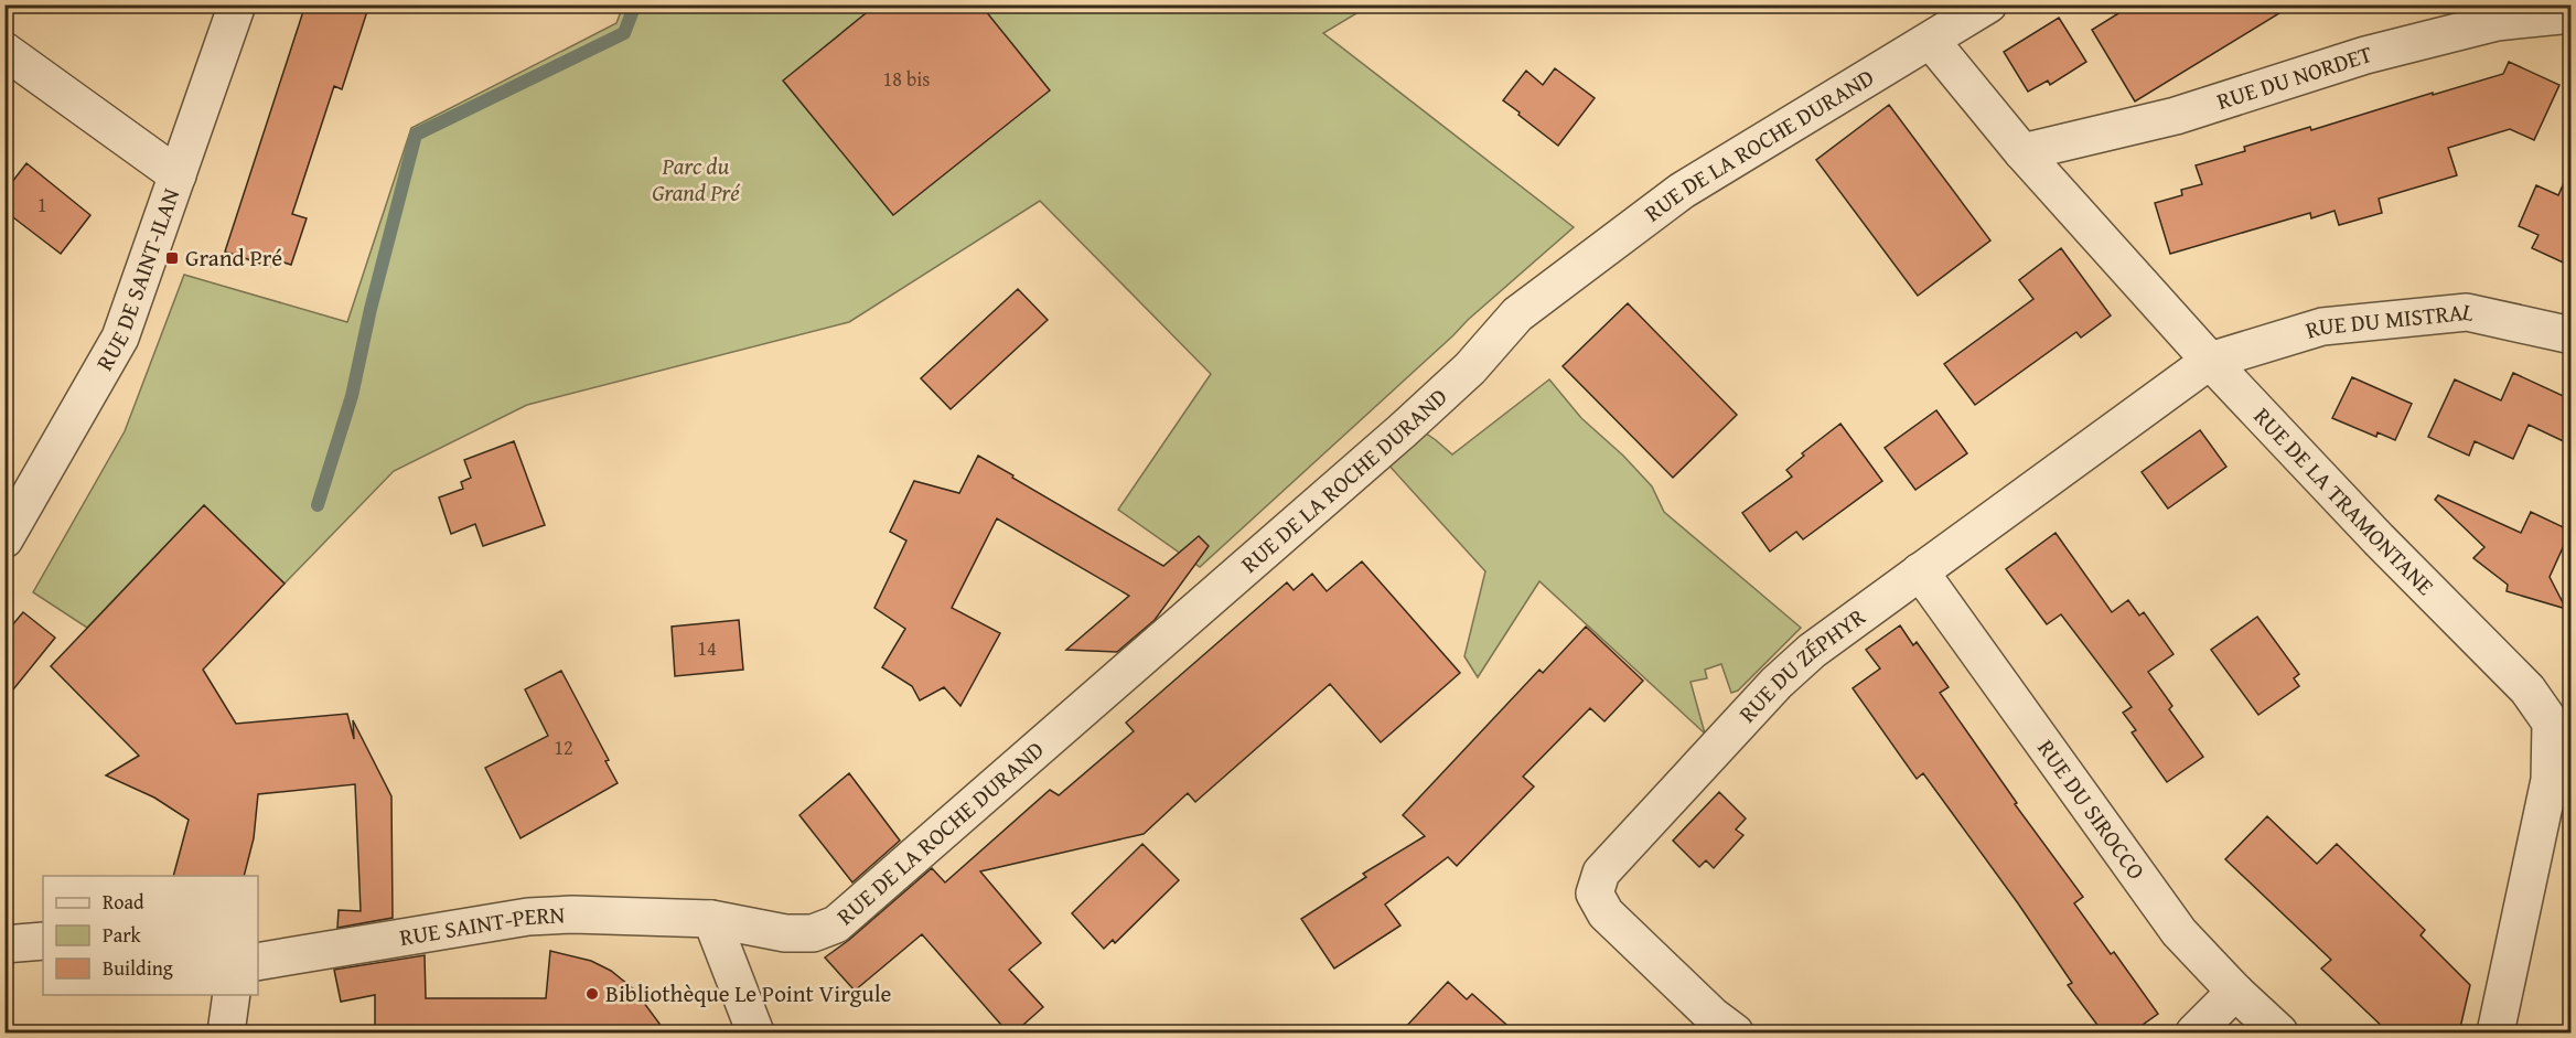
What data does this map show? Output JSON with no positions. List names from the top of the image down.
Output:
{
  "streets": {
    "street": [
      "RUE DU NORDET",
      "RUE DE LA ROCHE DURAND",
      "RUE DE SAINT-ILAN",
      "RUE DU MISTRAL",
      "RUE DE LA TRAMONTANE",
      "RUE DU ZÉPHYR",
      "RUE DU SIROCCO",
      "RUE SAINT-PERN"
    ]
  },
  "crossings": [
    ["RUE DU NORDET", "RUE DE LA TRAMONTANE"],
    ["RUE DE LA ROCHE DURAND", "RUE DE LA TRAMONTANE"],
    ["RUE DE LA ROCHE DURAND", "RUE SAINT-PERN"],
    ["RUE DU MISTRAL", "RUE DE LA TRAMONTANE"],
    ["RUE DU MISTRAL", "RUE DU ZÉPHYR"],
    ["RUE DE LA TRAMONTANE", "RUE DU ZÉPHYR"],
    ["RUE DU ZÉPHYR", "RUE DU SIROCCO"]
  ],
  "parks": ["Parc du Grand Pré"],
  "places": {
    "transit": ["Grand Pré"],
    "other": ["Bibliothèque Le Point Virgule"]
  },
  "house_numbers": [
    "18 bis",
    "1",
    "14",
    "12"
  ],
  "legend": ["Road", "Park", "Building"]
}
